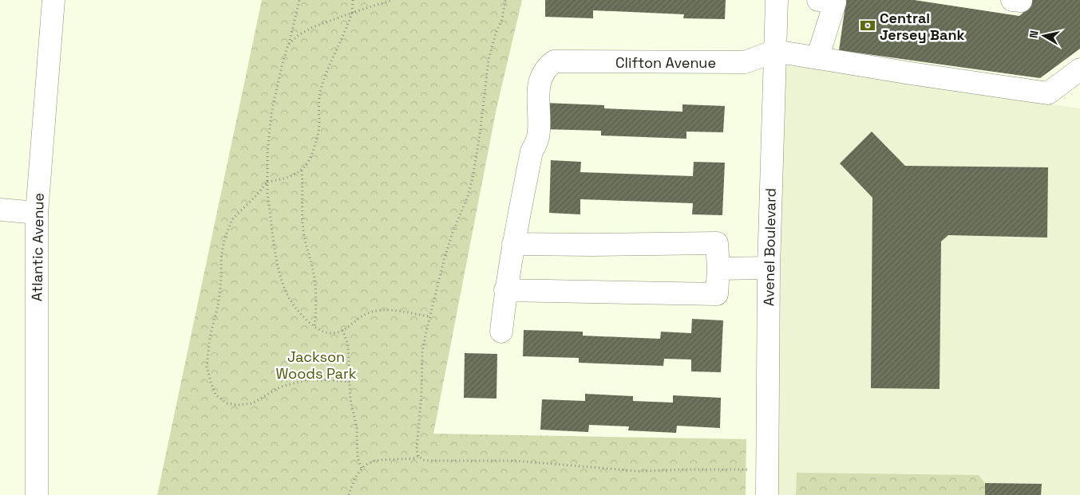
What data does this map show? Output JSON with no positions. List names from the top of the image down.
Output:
{
  "streets": {
    "street": ["Clifton Avenue", "Atlantic Avenue", "Avenel Boulevard"]
  },
  "crossings": [
    ["Clifton Avenue", "Avenel Boulevard"]
  ],
  "parks": ["Jackson Woods Park"],
  "places": {
    "bank": ["Central Jersey Bank"]
  },
  "north": "left"
}
